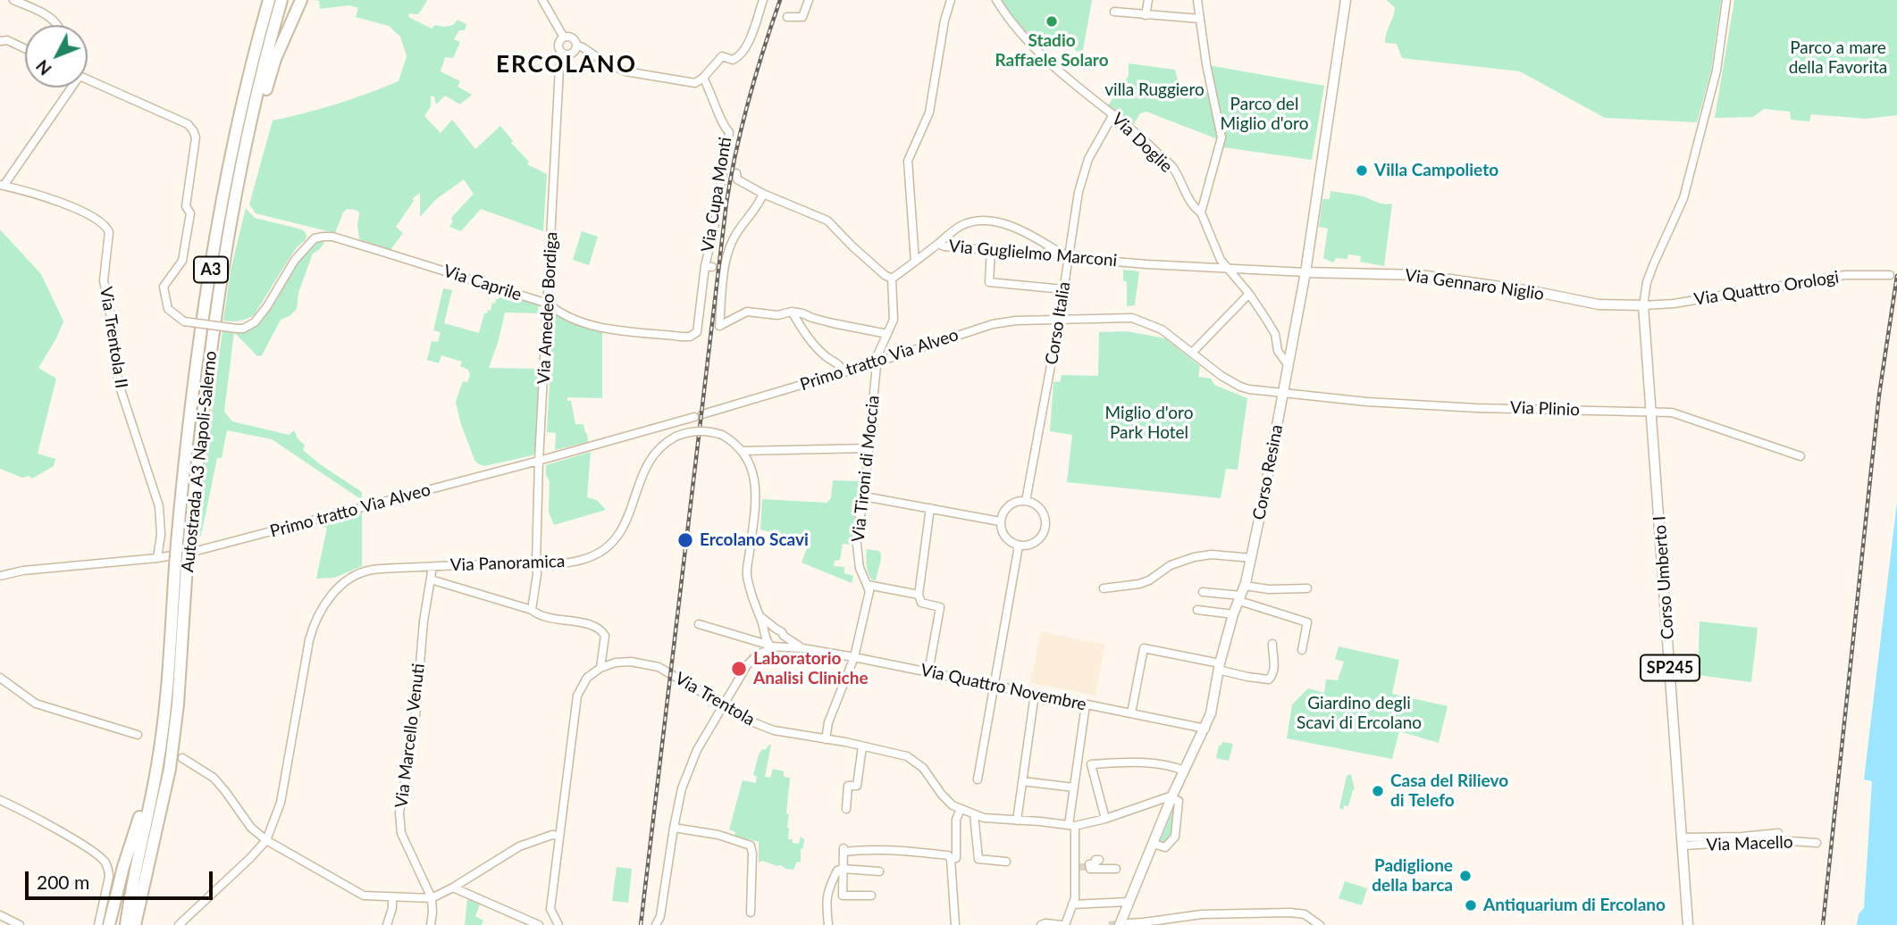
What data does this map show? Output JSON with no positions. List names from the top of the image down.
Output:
{
  "streets": {
    "highway": ["A3", "Autostrada A3 Napoli-Salerno"],
    "main road": [
      "Via Gennaro Niglio",
      "Corso Resina",
      "Corso Umberto I",
      "SP245"
    ],
    "street": [
      "Via Doglie",
      "Via Cupa Monti",
      "Via Guglielmo Marconi",
      "Via Caprile",
      "Via Quattro Orologi",
      "Via Amedeo Bordiga",
      "Corso Italia",
      "Via Trentola II",
      "Primo tratto Via Alveo",
      "Via Plinio",
      "Via Tironi di Moccia",
      "Via Panoramica",
      "Via Quattro Novembre",
      "Via Trentola",
      "Via Marcello Venuti",
      "Via Macello"
    ]
  },
  "crossings": [
    ["Via Doglie", "Via Guglielmo Marconi"],
    ["Via Doglie", "Corso Italia"],
    ["Via Doglie", "Corso Resina"],
    ["Via Cupa Monti", "Via Caprile"],
    ["Via Guglielmo Marconi", "Via Gennaro Niglio"],
    ["Via Guglielmo Marconi", "Corso Italia"],
    ["Via Guglielmo Marconi", "Via Tironi di Moccia"],
    ["Via Guglielmo Marconi", "Corso Resina"],
    ["Via Caprile", "Via Amedeo Bordiga"],
    ["Via Gennaro Niglio", "Via Quattro Orologi"],
    ["Via Gennaro Niglio", "Corso Resina"],
    ["Via Gennaro Niglio", "Corso Umberto I"],
    ["Via Gennaro Niglio", "SP245"],
    ["Via Quattro Orologi", "Corso Umberto I"],
    ["Via Quattro Orologi", "SP245"],
    ["Via Amedeo Bordiga", "Primo tratto Via Alveo"],
    ["Via Amedeo Bordiga", "Via Panoramica"],
    ["Corso Italia", "Primo tratto Via Alveo"],
    ["Via Trentola II", "Primo tratto Via Alveo"],
    ["Primo tratto Via Alveo", "Via Plinio"],
    ["Primo tratto Via Alveo", "Via Tironi di Moccia"],
    ["Via Plinio", "Corso Resina"],
    ["Via Plinio", "Corso Umberto I"],
    ["Via Tironi di Moccia", "Via Quattro Novembre"],
    ["Via Tironi di Moccia", "Via Trentola"],
    ["Corso Resina", "Via Quattro Novembre"],
    ["Corso Resina", "Via Trentola"],
    ["Via Panoramica", "Via Quattro Novembre"],
    ["Via Panoramica", "Via Marcello Venuti"],
    ["Corso Umberto I", "SP245"],
    ["Corso Umberto I", "Via Macello"],
    ["Via Quattro Novembre", "Via Trentola"]
  ],
  "districts": ["ERCOLANO"],
  "parks": [
    "Parco a mare della Favorita",
    "villa Ruggiero",
    "Parco del Miglio d'oro",
    "Miglio d'oro Park Hotel",
    "Giardino degli Scavi di Ercolano"
  ],
  "places": [
    "Stadio Raffaele Solaro",
    "Villa Campolieto",
    "Ercolano Scavi",
    "Laboratorio Analisi Cliniche",
    "Casa del Rilievo di Telefo",
    "Padiglione della barca",
    "Antiquarium di Ercolano"
  ],
  "scale_bar": "200 m",
  "north": "bottom left"
}
